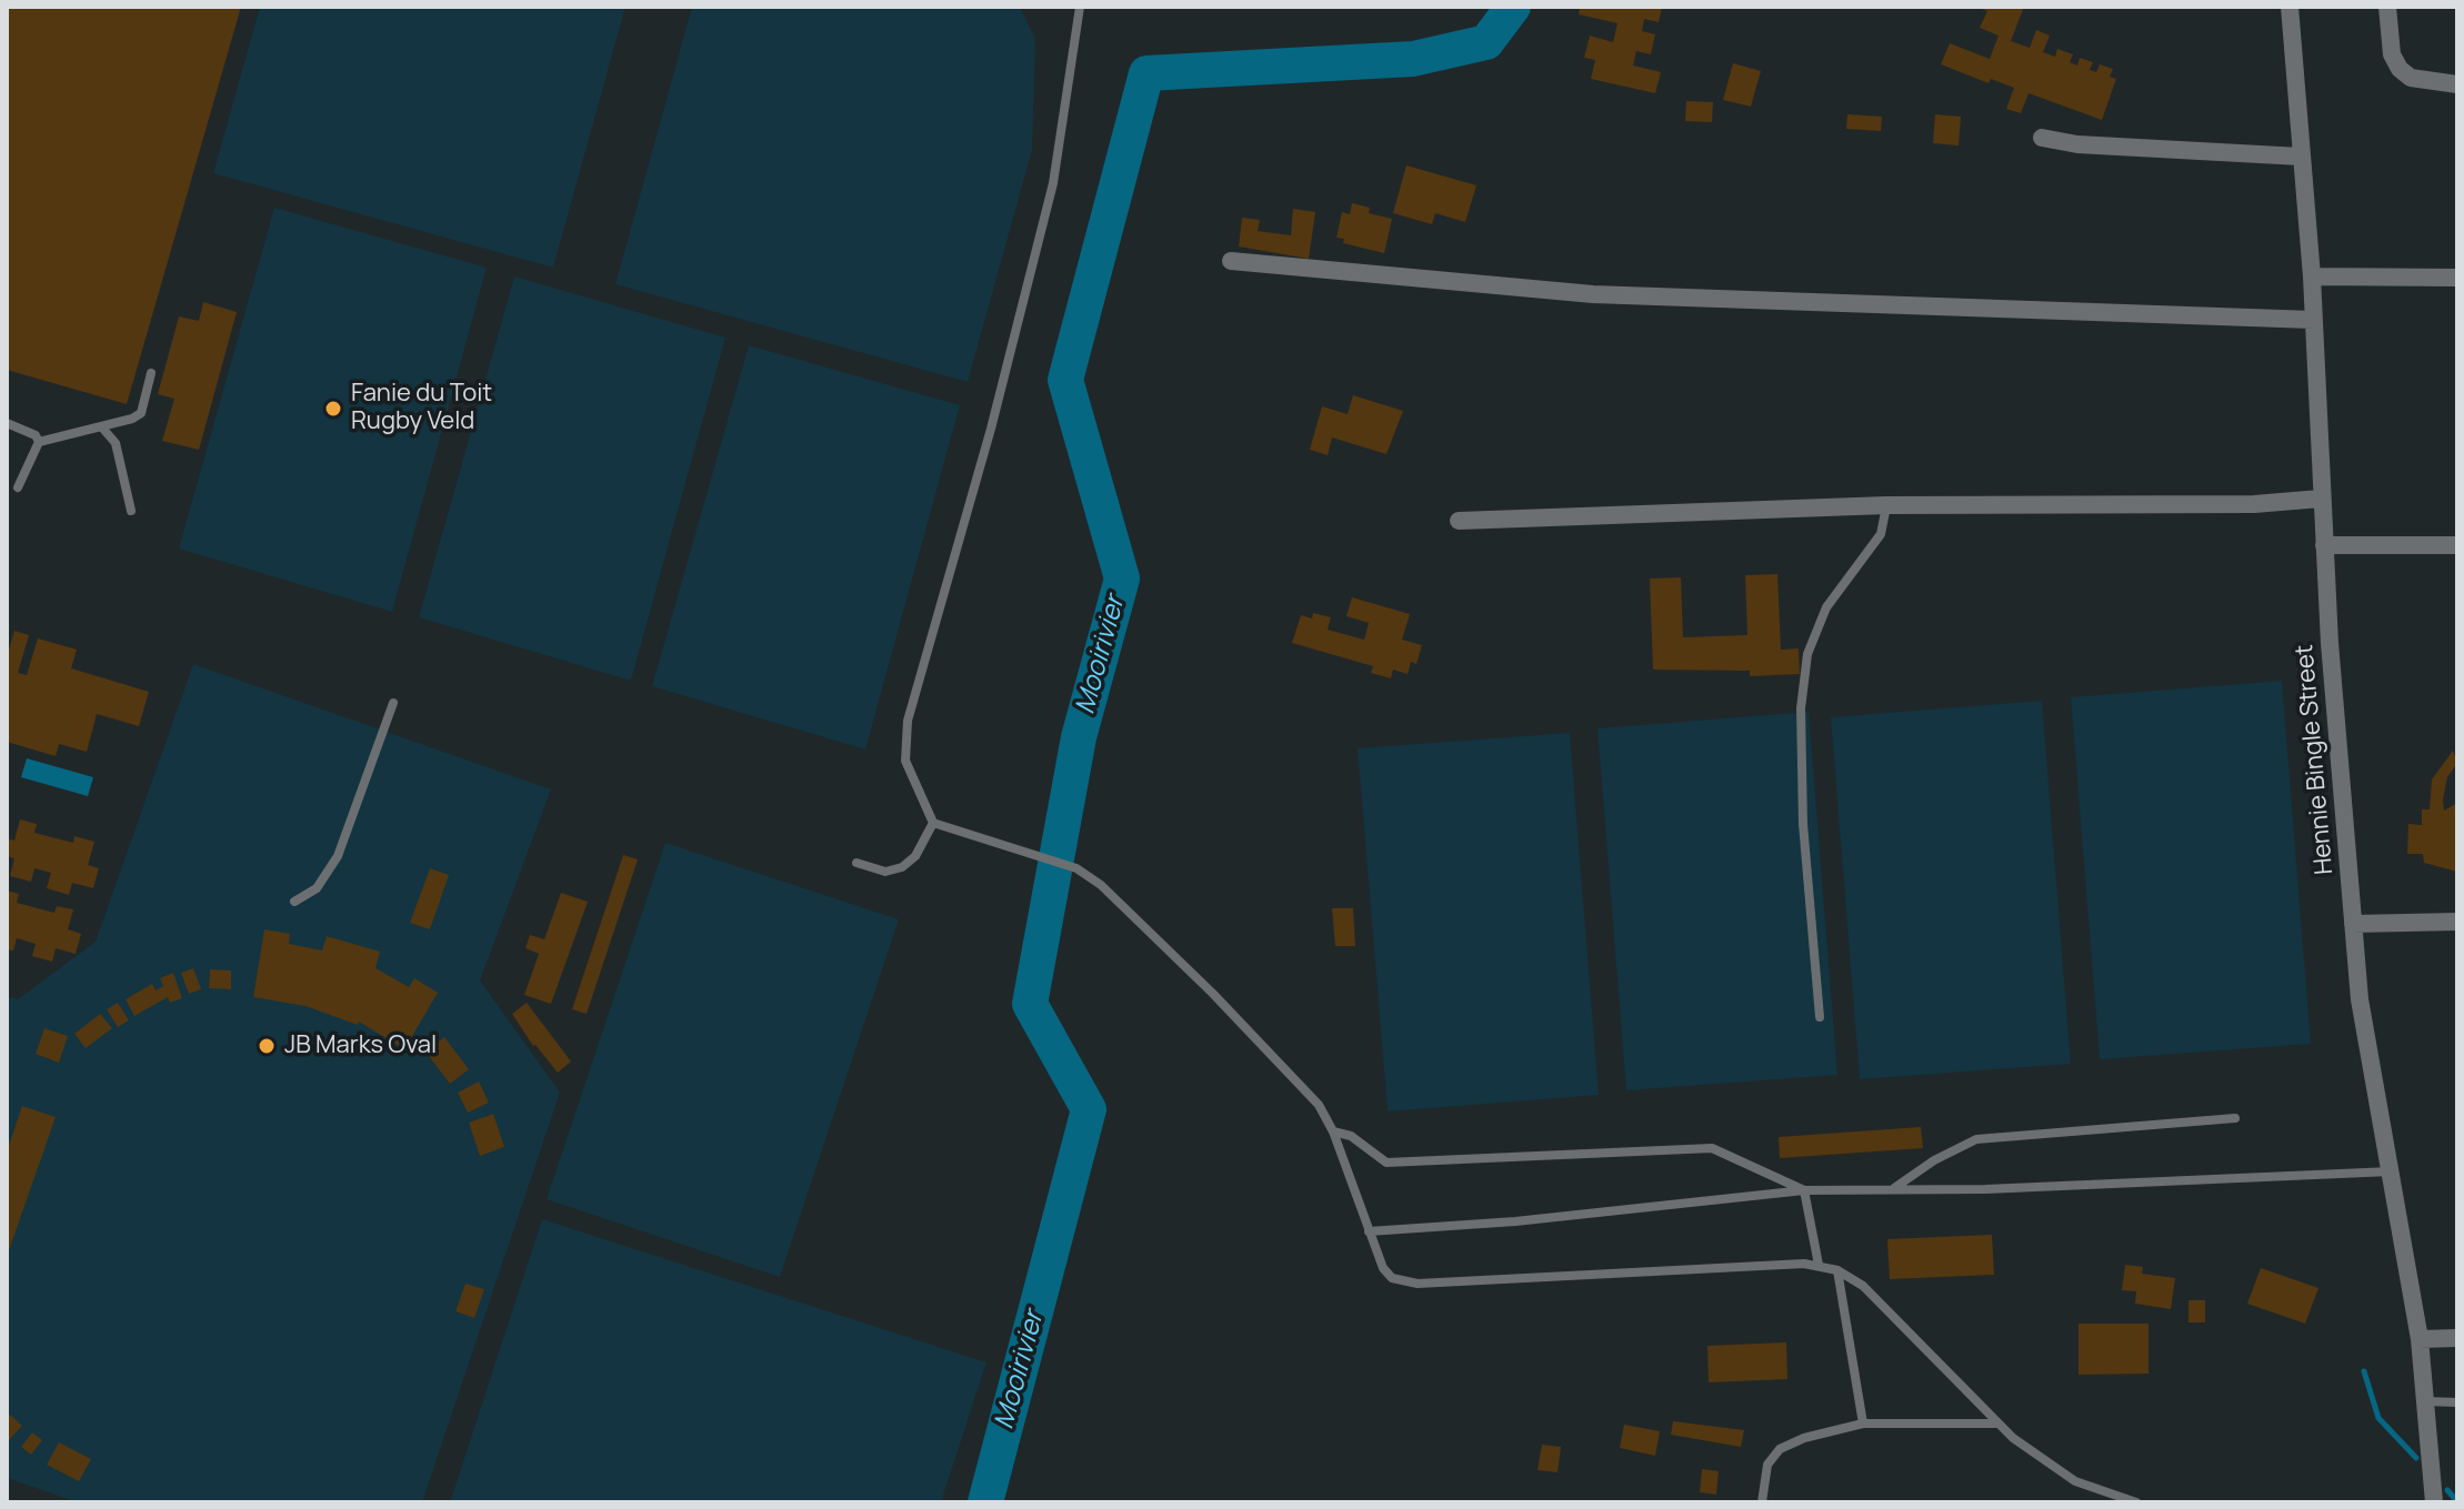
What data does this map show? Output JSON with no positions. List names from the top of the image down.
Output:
{
  "streets": {
    "street": ["Hennie Bingle Street"]
  },
  "water": ["Mooirivier"],
  "places": ["Fanie du Toit Rugby Veld", "JB Marks Oval"]
}
